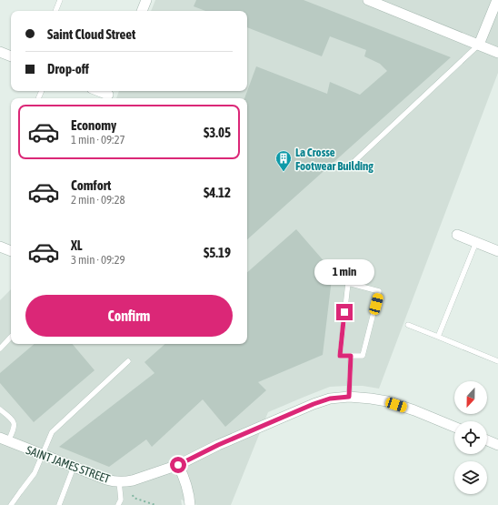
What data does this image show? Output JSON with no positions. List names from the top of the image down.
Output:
{
  "streets": {
    "street": ["SAINT JAMES STREET"]
  },
  "places": {
    "building": ["La Crosse Footwear Building"]
  },
  "north": "bottom",
  "page": {
    "banner": ["Saint Cloud Street", "Drop-off"],
    "list": [
      {
        "name": "Economy",
        "note": "1 min · 09:27",
        "value": "$3.05"
      },
      {
        "name": "Comfort",
        "note": "2 min · 09:28",
        "value": "$4.12"
      },
      {
        "name": "XL",
        "note": "3 min · 09:29",
        "value": "$5.19"
      }
    ],
    "bubble": "1 min",
    "buttons": "Confirm"
  }
}
